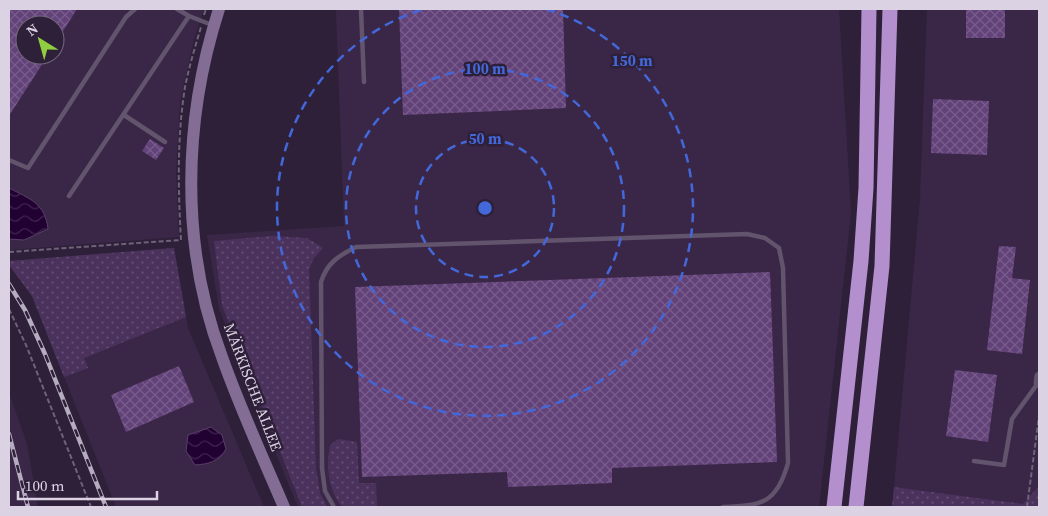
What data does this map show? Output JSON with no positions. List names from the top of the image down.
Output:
{
  "streets": {
    "street": ["MÄRKISCHE ALLEE"]
  },
  "scale_bar": "100 m",
  "north": "top left",
  "rings": ["150 m", "100 m", "50 m"]
}
